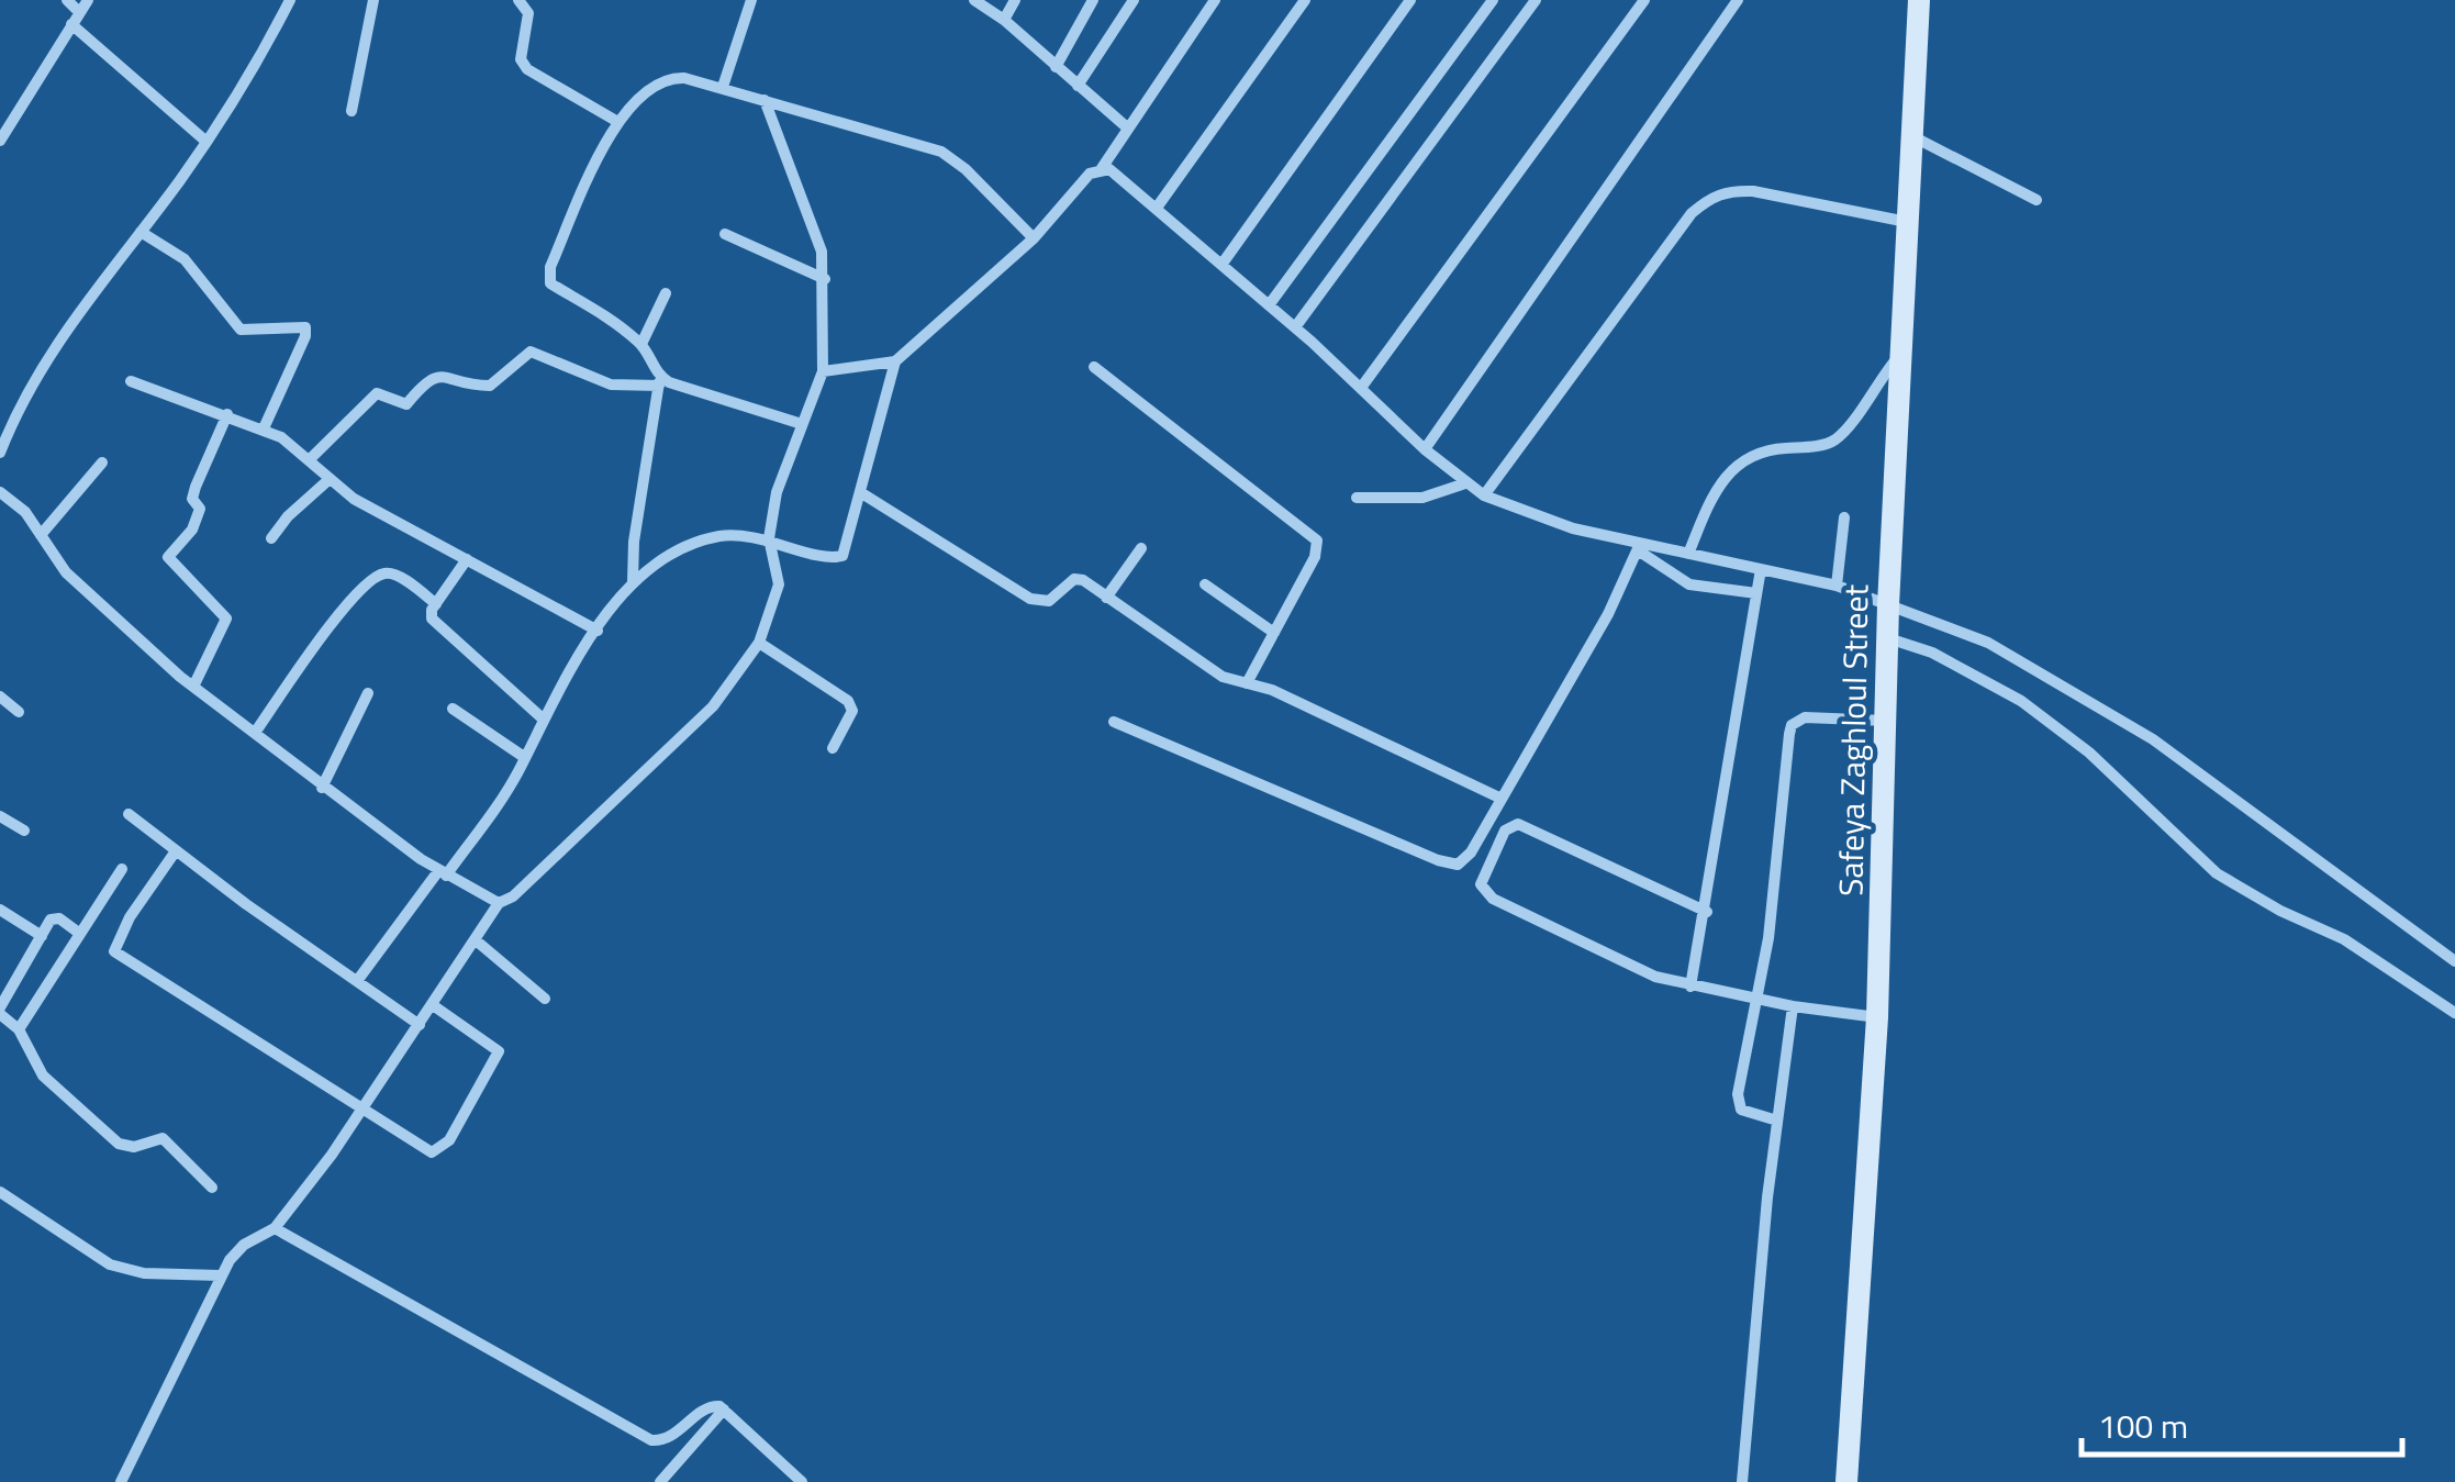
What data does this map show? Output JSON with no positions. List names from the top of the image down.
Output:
{
  "streets": {
    "street": ["Safeya Zaghloul Street"]
  },
  "scale_bar": "100 m"
}
